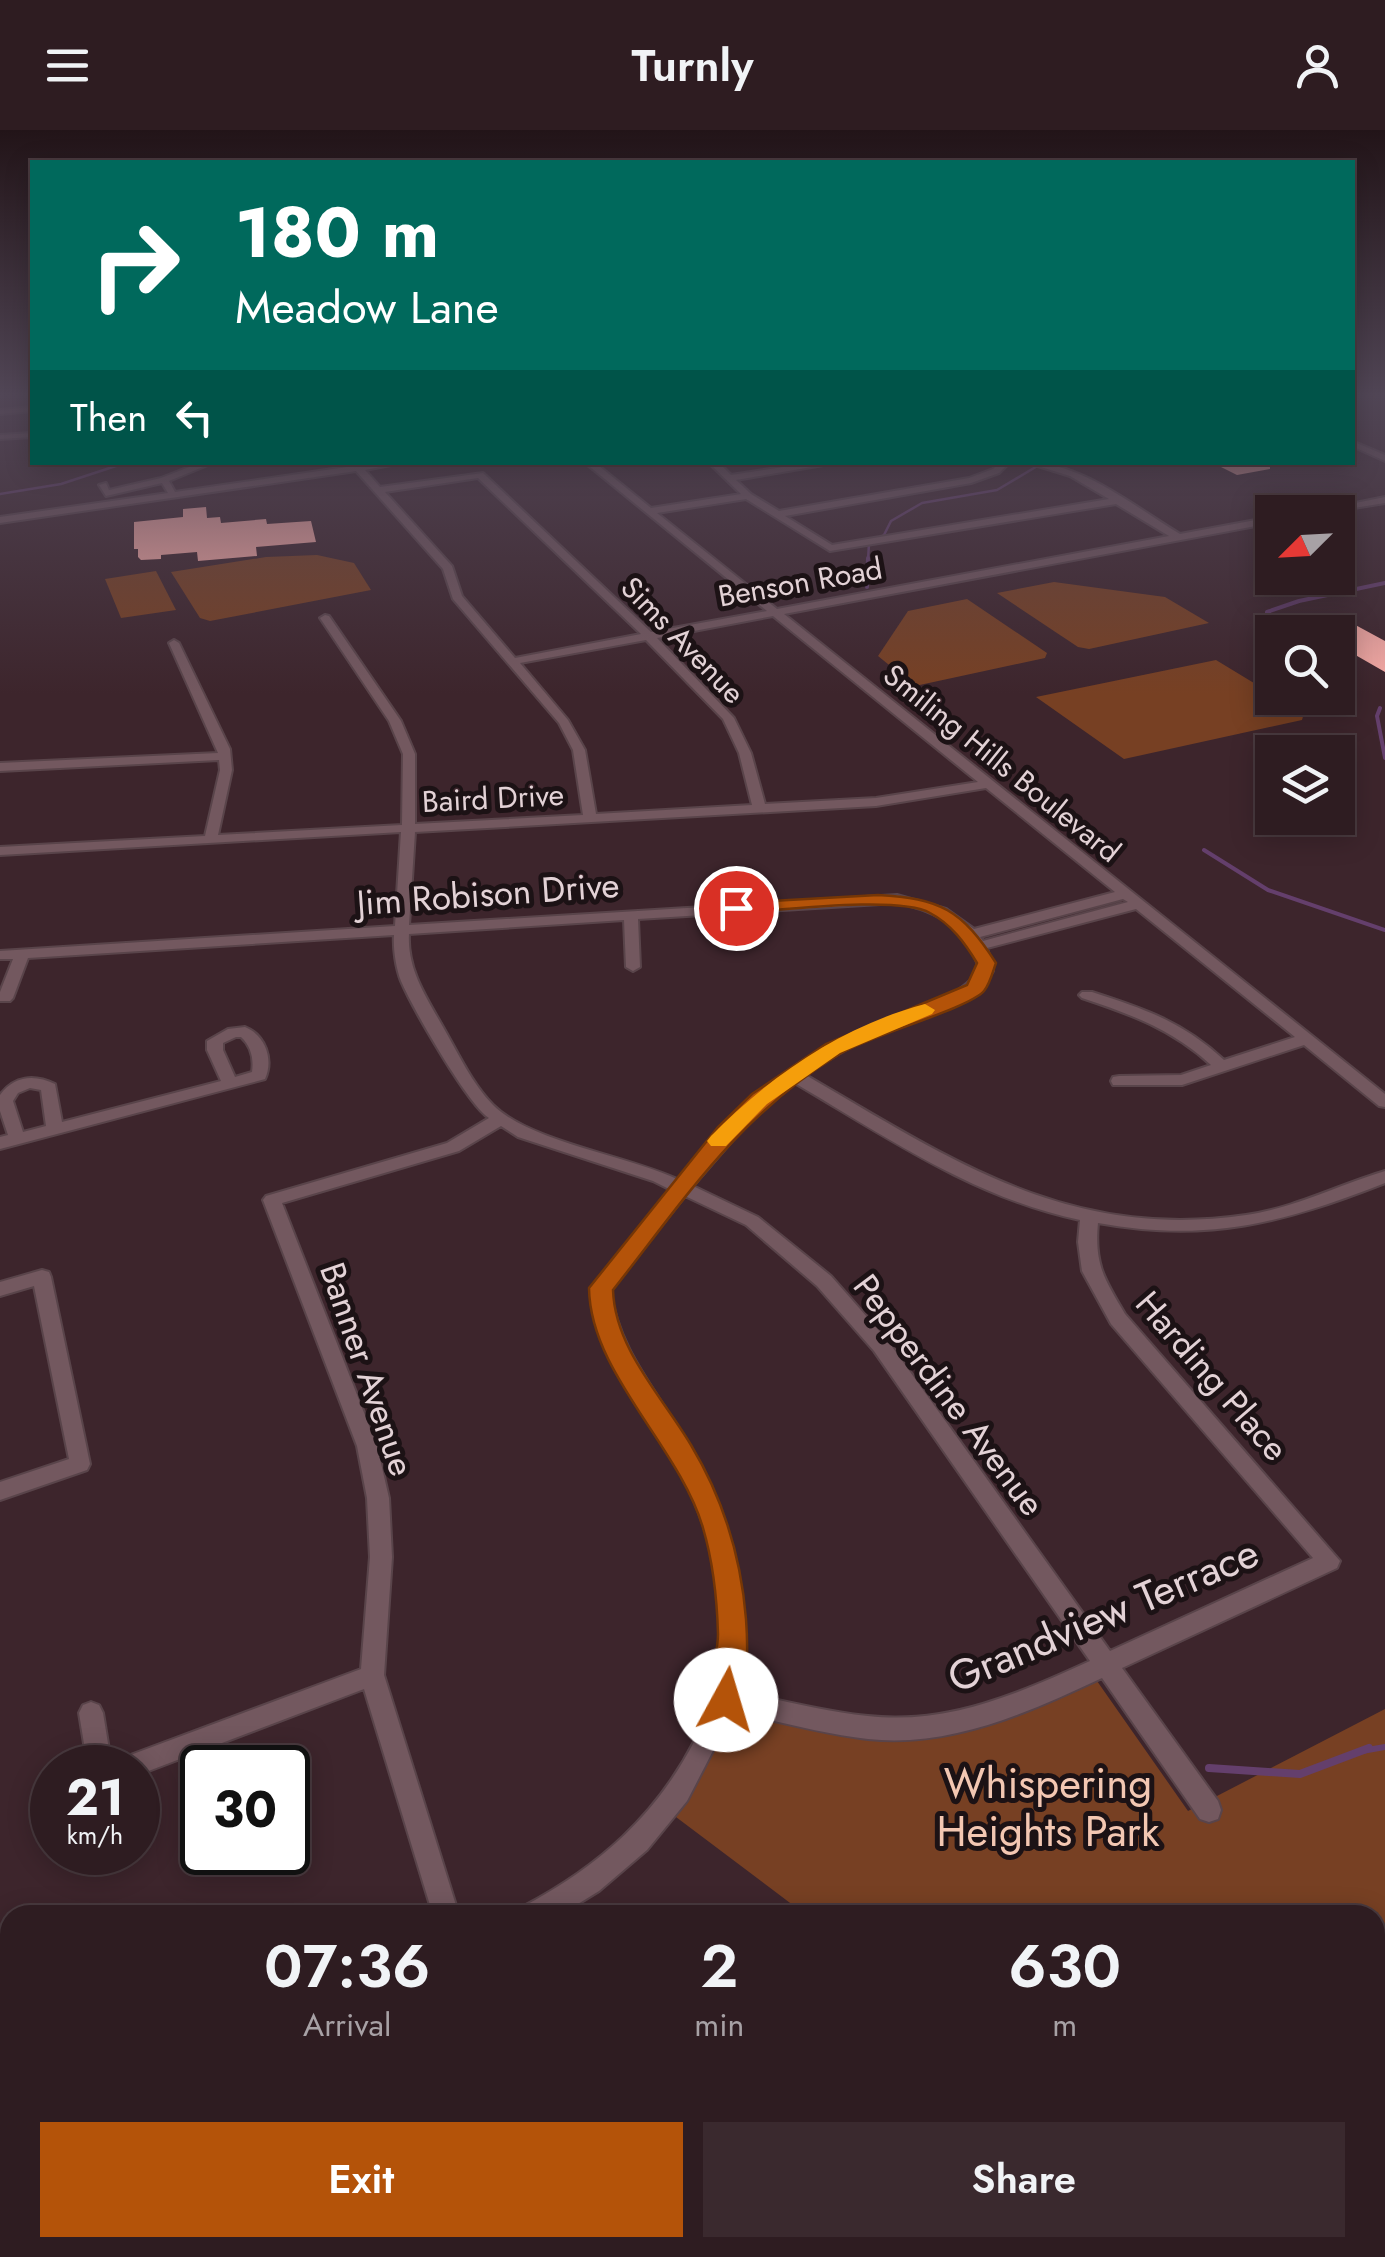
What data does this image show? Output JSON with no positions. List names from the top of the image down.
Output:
{
  "streets": {
    "street": [
      "Benson Road",
      "Sims Avenue",
      "Smiling Hills Boulevard",
      "Baird Drive",
      "Jim Robison Drive",
      "Banner Avenue",
      "Harding Place",
      "Pepperdine Avenue",
      "Grandview Terrace"
    ]
  },
  "crossings": [
    ["Benson Road", "Sims Avenue"],
    ["Benson Road", "Smiling Hills Boulevard"],
    ["Sims Avenue", "Baird Drive"],
    ["Smiling Hills Boulevard", "Baird Drive"],
    ["Baird Drive", "Pepperdine Avenue"],
    ["Jim Robison Drive", "Pepperdine Avenue"],
    ["Banner Avenue", "Pepperdine Avenue"],
    ["Harding Place", "Grandview Terrace"],
    ["Pepperdine Avenue", "Grandview Terrace"]
  ],
  "parks": ["Whispering Heights Park"],
  "north": "bottom left",
  "page": {
    "header": "Turnly",
    "turn": ["180 m", "Meadow Lane"],
    "then": "Then",
    "speed": "21 km/h",
    "limit": "30",
    "eta": [
      "07:36",
      "Arrival",
      "2",
      "min",
      "630",
      "m"
    ],
    "buttons": ["Exit", "Share"]
  }
}
